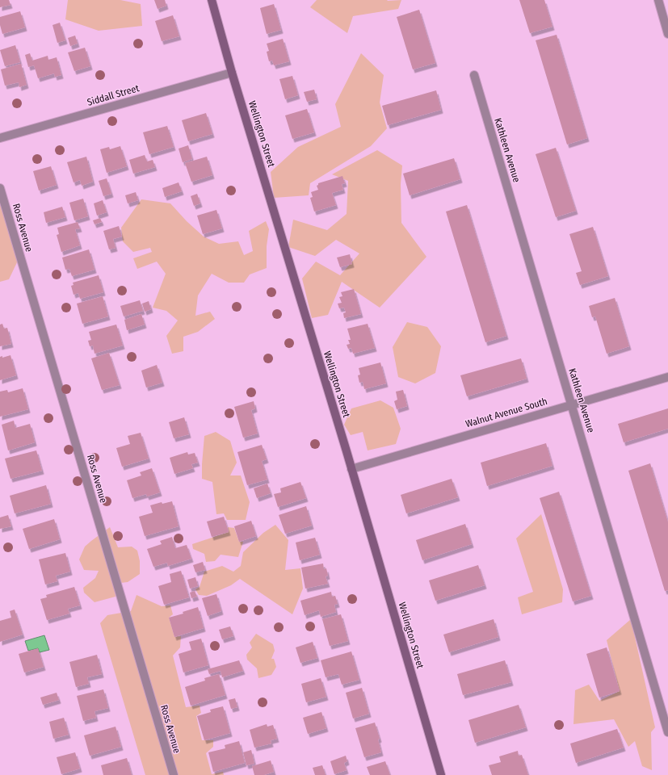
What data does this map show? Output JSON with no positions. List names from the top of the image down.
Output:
{
  "streets": {
    "main road": ["Wellington Street"],
    "street": [
      "Siddall Street",
      "Kathleen Avenue",
      "Ross Avenue",
      "Walnut Avenue South"
    ]
  },
  "crossings": [
    ["Siddall Street", "Wellington Street"],
    ["Wellington Street", "Walnut Avenue South"],
    ["Kathleen Avenue", "Walnut Avenue South"]
  ]
}
